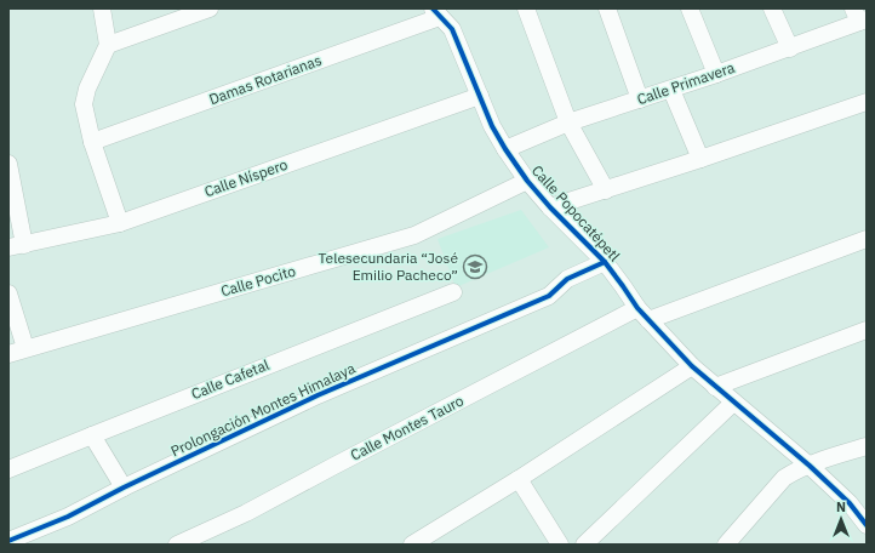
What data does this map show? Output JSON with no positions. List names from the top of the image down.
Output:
{
  "streets": {
    "street": [
      "Damas Rotarianas",
      "Calle Primavera",
      "Calle Níspero",
      "Calle Popocatépetl",
      "Calle Pocito",
      "Calle Cafetal",
      "Prolongación Montes Himalaya",
      "Calle Montes Tauro"
    ]
  },
  "crossings": [
    ["Damas Rotarianas", "Calle Popocatépetl"],
    ["Calle Primavera", "Calle Popocatépetl"],
    ["Calle Níspero", "Calle Popocatépetl"],
    ["Calle Popocatépetl", "Calle Pocito"],
    ["Calle Popocatépetl", "Prolongación Montes Himalaya"],
    ["Calle Popocatépetl", "Calle Montes Tauro"]
  ],
  "places": {
    "school or university": ["Telesecundaria “José Emilio Pacheco”"]
  },
  "north": "top"
}
